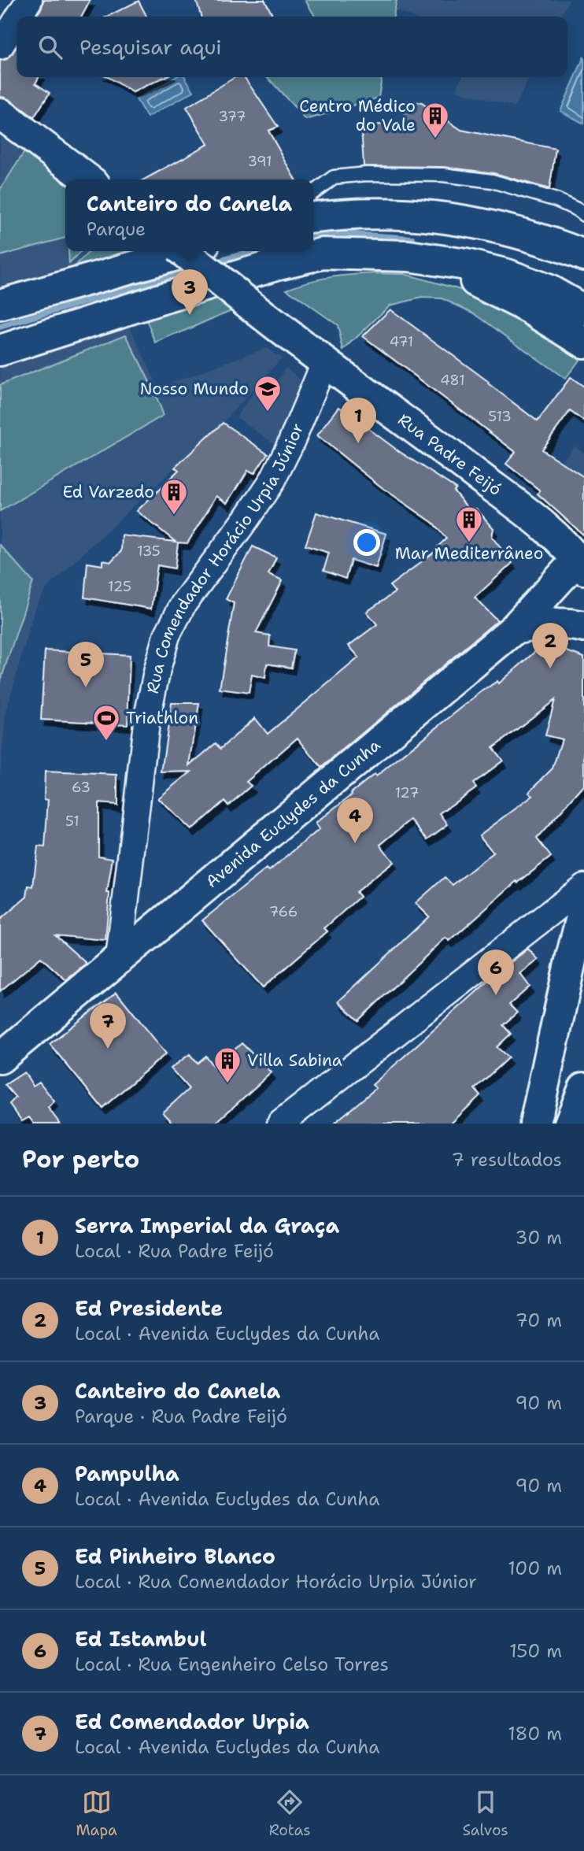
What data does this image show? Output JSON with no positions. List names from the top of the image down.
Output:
{
  "streets": {
    "main road": ["Rua Padre Feijó", "Avenida Euclydes da Cunha"],
    "street": ["Rua Comendador Horácio Urpia Júnior"]
  },
  "crossings": [
    ["Rua Padre Feijó", "Rua Comendador Horácio Urpia Júnior"],
    ["Rua Padre Feijó", "Avenida Euclydes da Cunha"],
    ["Rua Comendador Horácio Urpia Júnior", "Avenida Euclydes da Cunha"]
  ],
  "places": {
    "building": [
      "Centro Médico do Vale",
      "Ed Varzedo",
      "Mar Mediterrâneo",
      "Villa Sabina"
    ],
    "school or university": ["Nosso Mundo"],
    "sports": ["Triathlon"]
  },
  "house_numbers": [
    "377",
    "391",
    "471",
    "481",
    "513",
    "135",
    "125",
    "63",
    "127",
    "51",
    "766"
  ],
  "page": {
    "search": "Pesquisar aqui",
    "popup": ["Canteiro do Canela", "Parque"],
    "pins": [
      "3",
      "1",
      "2",
      "5",
      "4",
      "6",
      "7"
    ],
    "heading": ["Por perto", "7 resultados"],
    "list": [
      {
        "mark": "1",
        "name": "Serra Imperial da Graça",
        "note": "Local · Rua Padre Feijó",
        "value": "30 m"
      },
      {
        "mark": "2",
        "name": "Ed Presidente",
        "note": "Local · Avenida Euclydes da Cunha",
        "value": "70 m"
      },
      {
        "mark": "3",
        "name": "Canteiro do Canela",
        "note": "Parque · Rua Padre Feijó",
        "value": "90 m"
      },
      {
        "mark": "4",
        "name": "Pampulha",
        "note": "Local · Avenida Euclydes da Cunha",
        "value": "90 m"
      },
      {
        "mark": "5",
        "name": "Ed Pinheiro Blanco",
        "note": "Local · Rua Comendador Horácio Urpia Júnior",
        "value": "100 m"
      },
      {
        "mark": "6",
        "name": "Ed Istambul",
        "note": "Local · Rua Engenheiro Celso Torres",
        "value": "150 m"
      },
      {
        "mark": "7",
        "name": "Ed Comendador Urpia",
        "note": "Local · Avenida Euclydes da Cunha",
        "value": "180 m"
      }
    ],
    "nav": ["Mapa", "Rotas", "Salvos"]
  }
}
